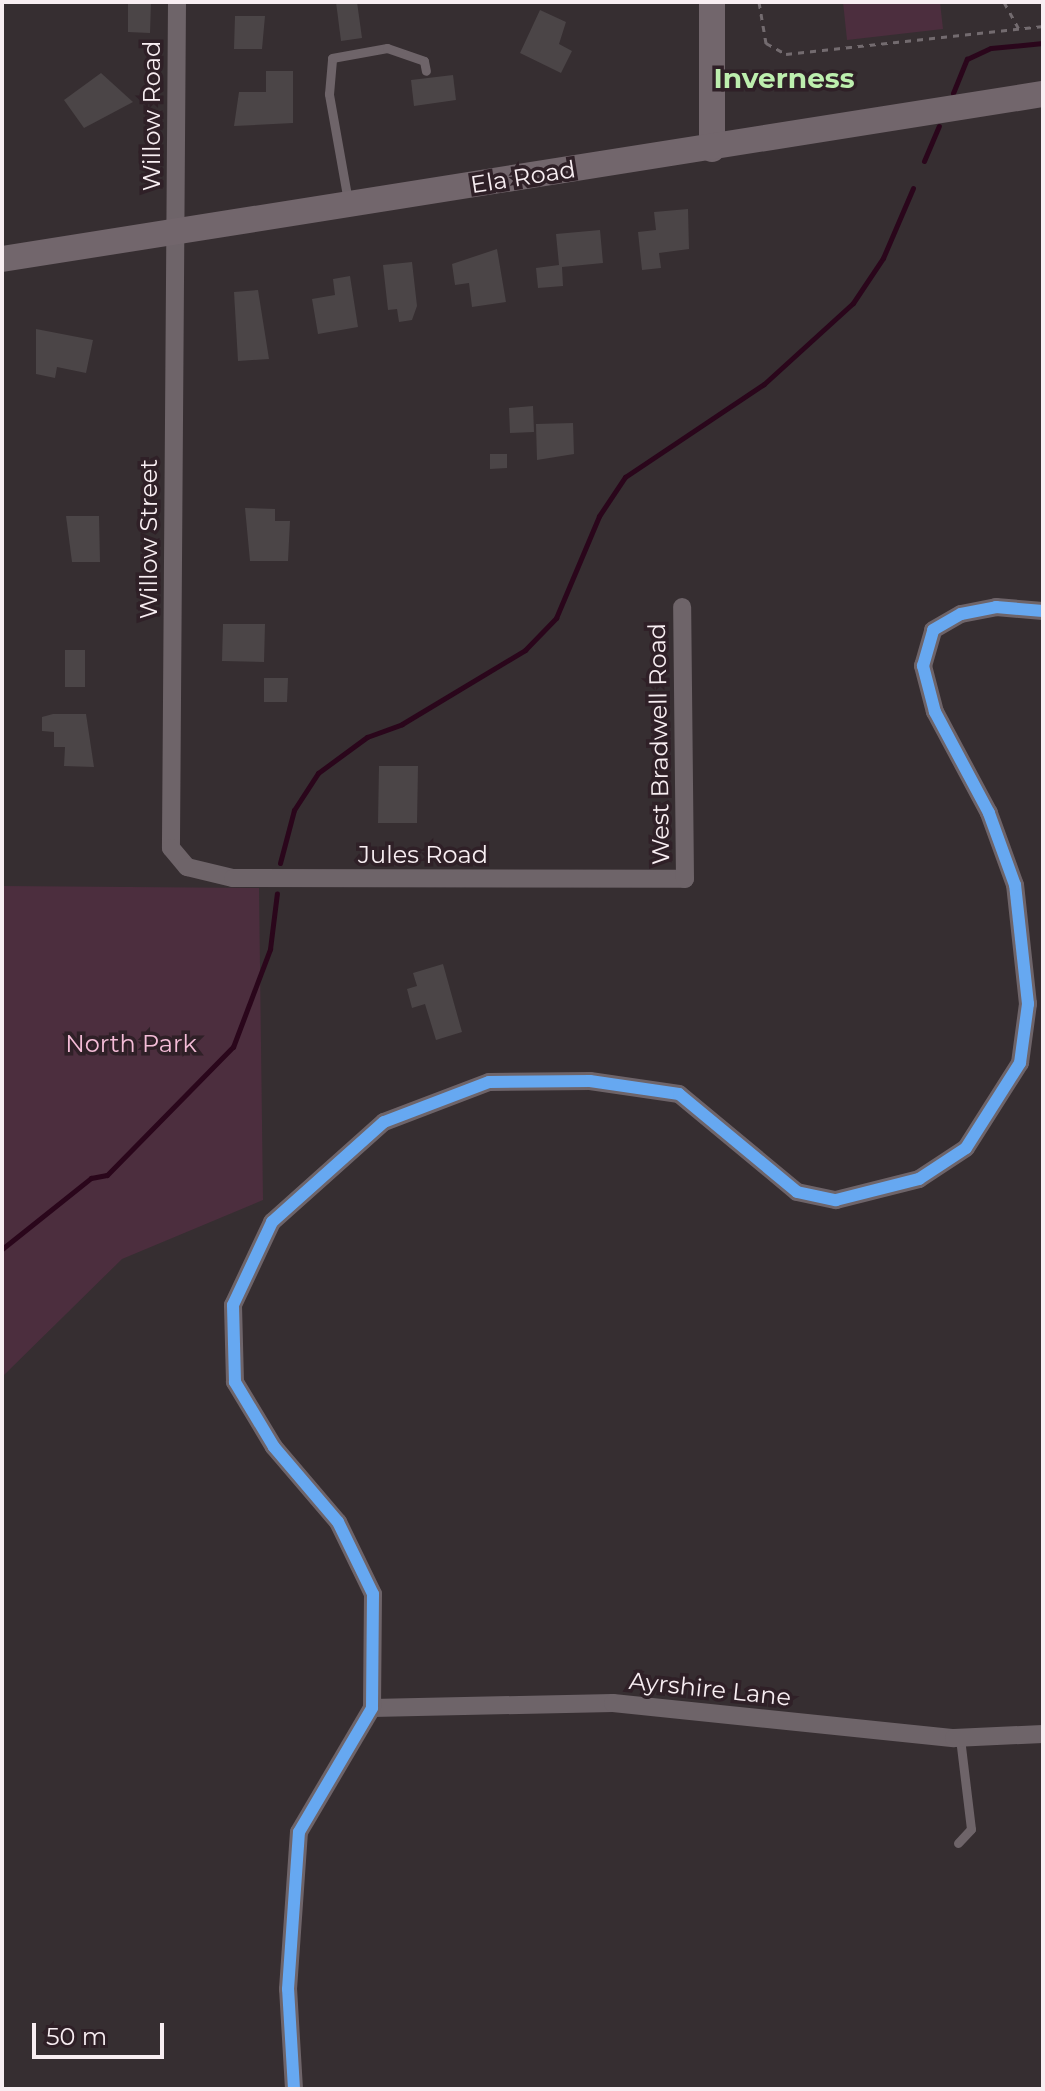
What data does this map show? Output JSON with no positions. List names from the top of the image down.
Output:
{
  "streets": {
    "main road": ["Ela Road"],
    "street": [
      "Willow Road",
      "Willow Street",
      "West Bradwell Road",
      "Jules Road",
      "Ayrshire Lane"
    ]
  },
  "crossings": [
    ["Willow Road", "Ela Road"],
    ["Willow Road", "Willow Street"],
    ["Ela Road", "Willow Street"],
    ["Willow Street", "Jules Road"],
    ["West Bradwell Road", "Jules Road"]
  ],
  "districts": ["Inverness"],
  "parks": ["North Park"],
  "scale_bar": "50 m"
}
